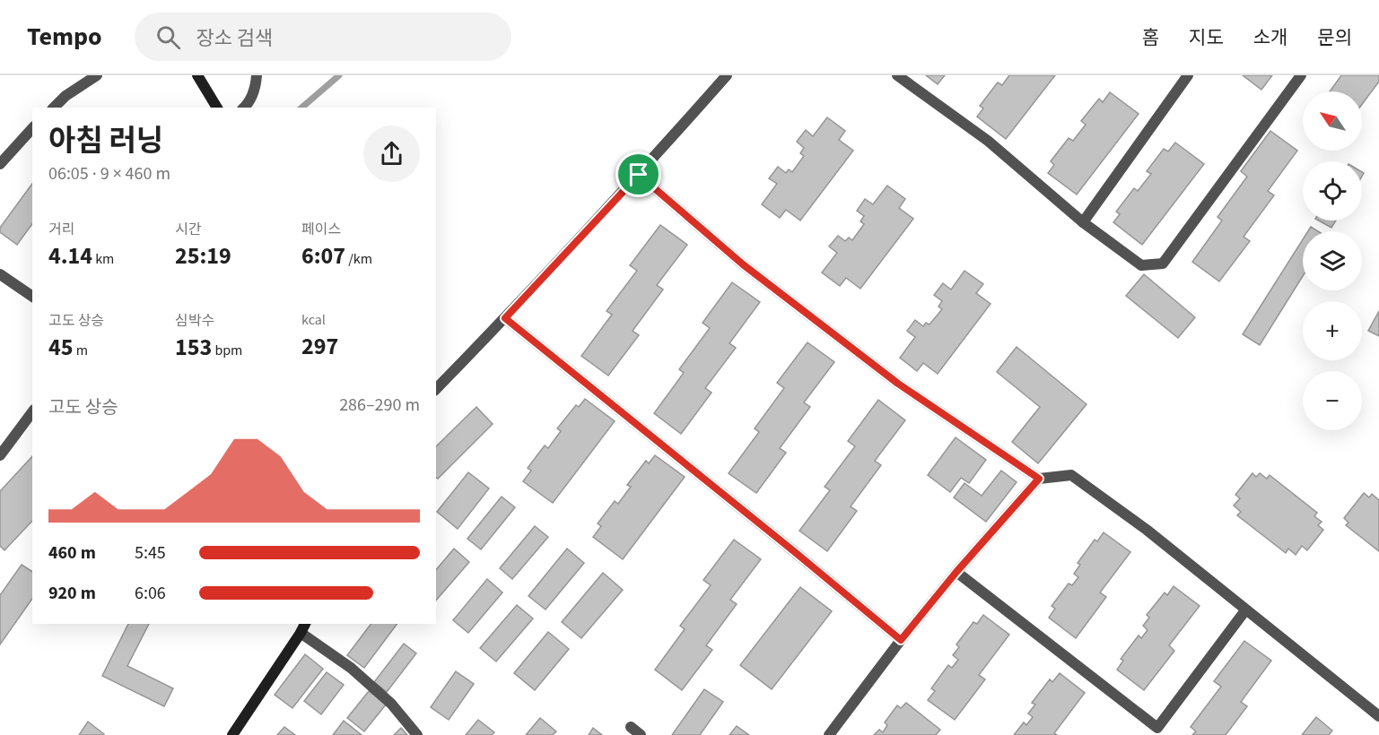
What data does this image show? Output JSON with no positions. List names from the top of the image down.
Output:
{
  "north": "top left",
  "page": {
    "header": "Tempo",
    "search": "장소 검색",
    "nav": [
      "홈",
      "지도",
      "소개",
      "문의"
    ],
    "map_buttons": ["+", "−"],
    "heading": ["아침 러닝", "06:05 · 9 × 460 m"],
    "stats": [
      ["거리", "4.14 km"],
      ["시간", "25:19"],
      ["페이스", "6:07 /km"],
      ["고도 상승", "45 m"],
      ["심박수", "153 bpm"],
      ["kcal", "297"]
    ],
    "chart": ["고도 상승", "286–290 m"],
    "list": [
      {
        "name": "460 m",
        "note": "5:45"
      },
      {
        "name": "920 m",
        "note": "6:06"
      }
    ]
  }
}
